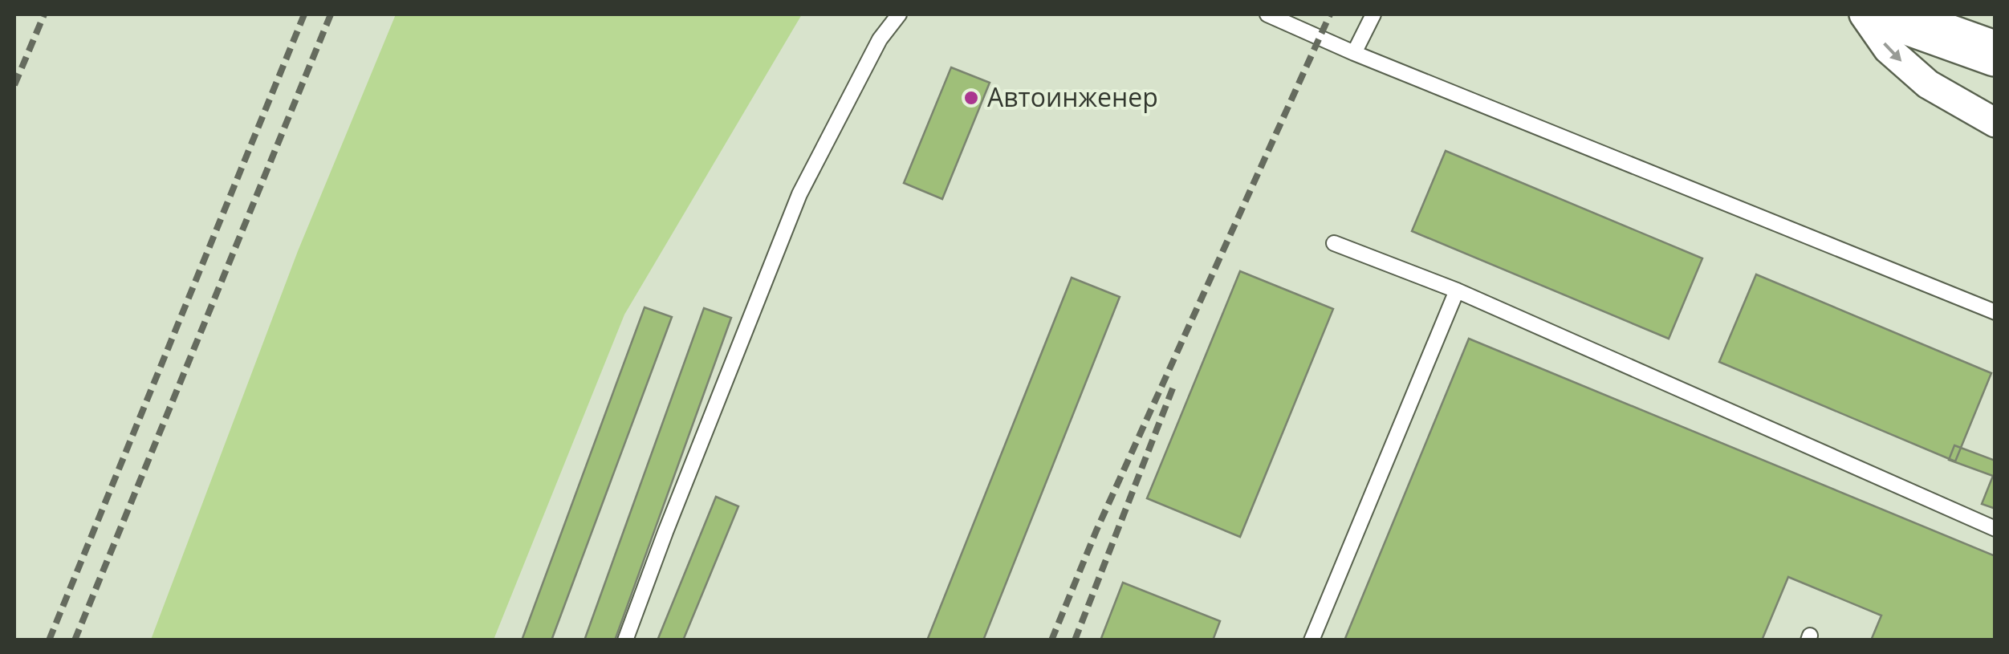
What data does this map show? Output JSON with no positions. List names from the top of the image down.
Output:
{
  "places": ["Автоинженер"]
}
